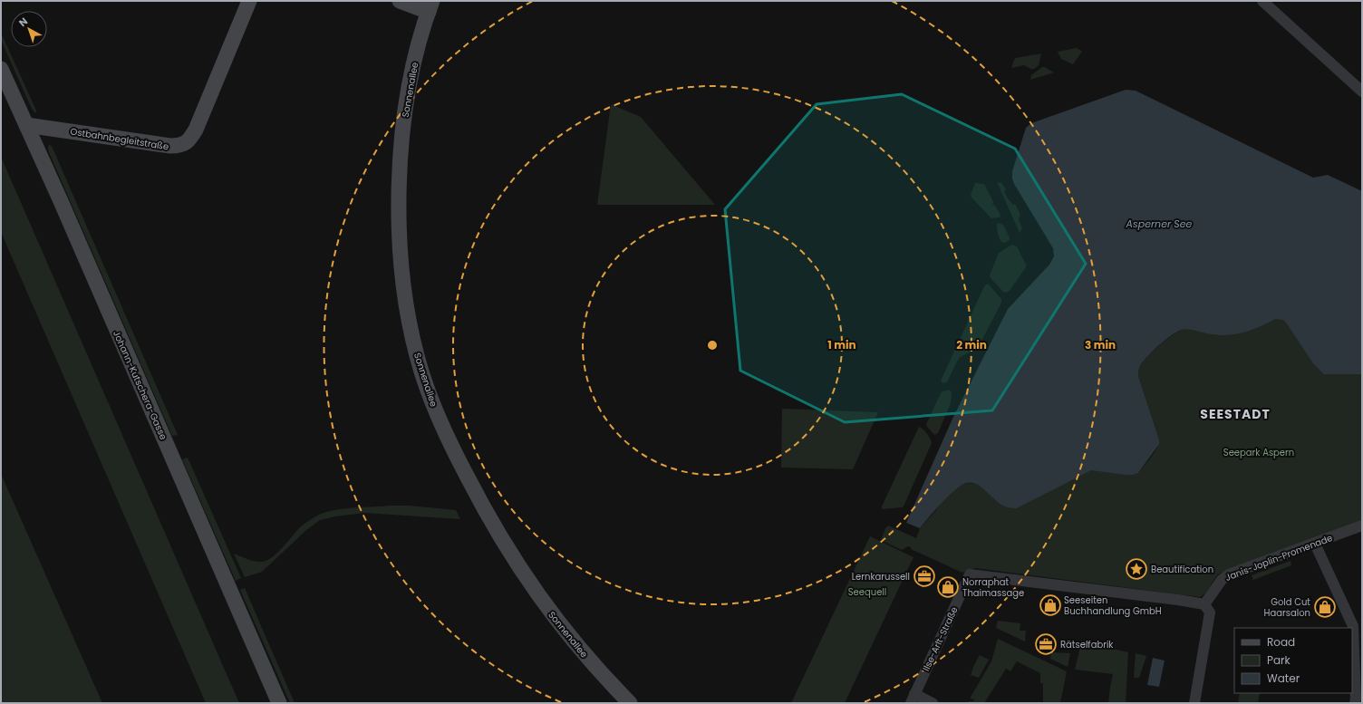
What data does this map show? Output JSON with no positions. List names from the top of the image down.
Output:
{
  "streets": {
    "street": [
      "Sonnenallee",
      "Ostbahnbegleitstraße",
      "Johann-Kutschera-Gasse",
      "Janis-Joplin-Promenade",
      "Ilse-Arlt-Straße"
    ]
  },
  "crossings": [
    ["Ostbahnbegleitstraße", "Johann-Kutschera-Gasse"],
    ["Janis-Joplin-Promenade", "Ilse-Arlt-Straße"]
  ],
  "districts": ["SEESTADT"],
  "water": ["Asperner See"],
  "parks": ["Seepark Aspern", "Seequell"],
  "places": {
    "place": ["Beautification"],
    "office": ["Lernkarussell", "Rätselfabrik"],
    "shop": ["Norraphat Thaimassage", "Seeseiten Buchhandlung GmbH", "Gold Cut Haarsalon"]
  },
  "legend": ["Road", "Park", "Water"],
  "north": "top left",
  "rings": ["1 min", "2 min", "3 min"]
}
